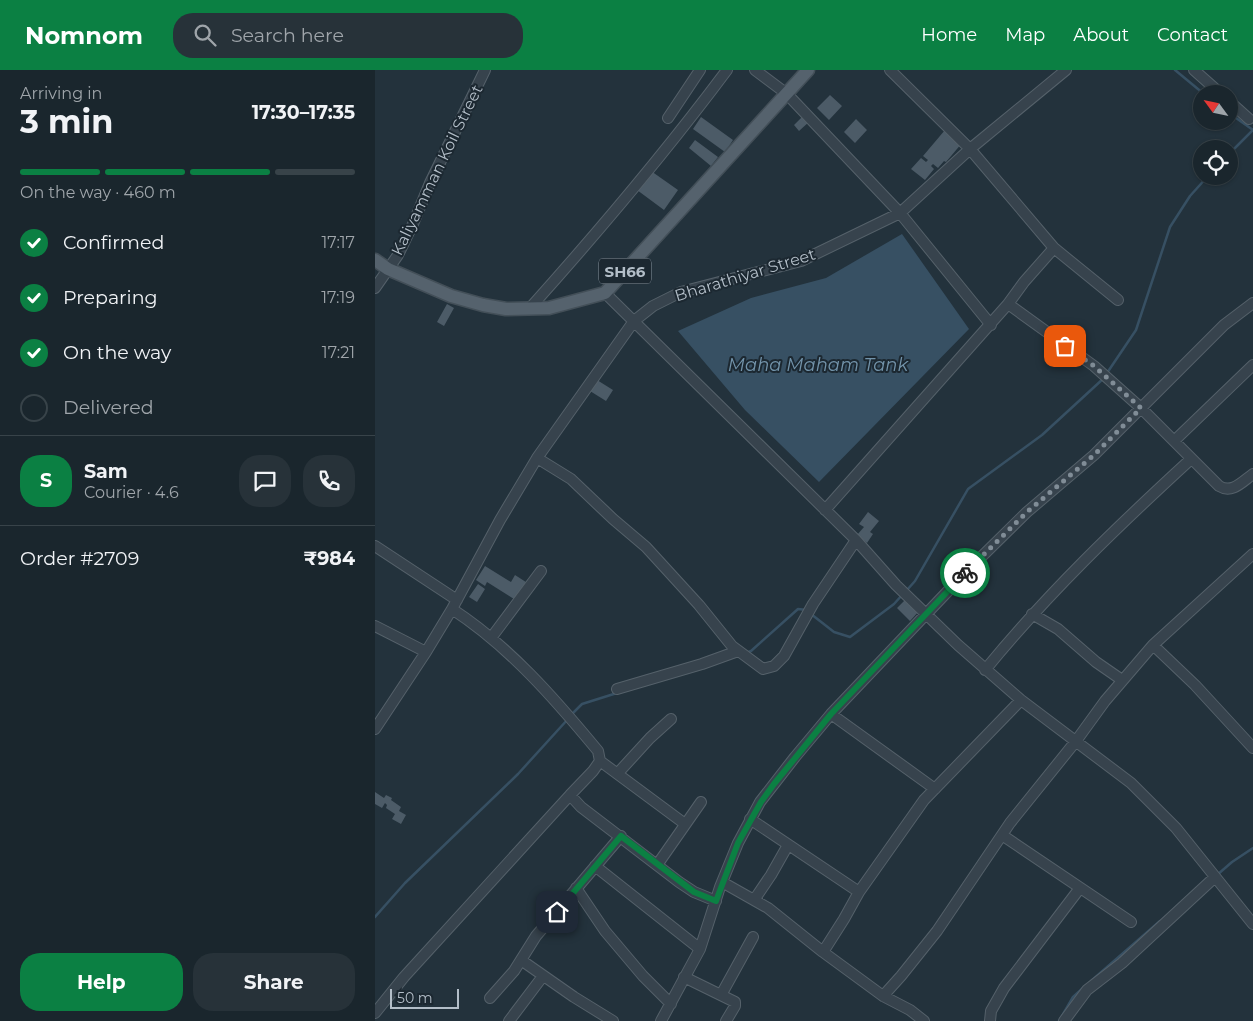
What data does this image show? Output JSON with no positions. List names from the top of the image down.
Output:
{
  "streets": {
    "main road": ["SH66"],
    "street": ["Kaliyamman Koil Street", "Bharathiyar Street"]
  },
  "crossings": [
    ["Kaliyamman Koil Street", "SH66"]
  ],
  "water": ["Maha Maham Tank"],
  "scale_bar": "50 m",
  "north": "top left",
  "page": {
    "header": "Nomnom",
    "search": "Search here",
    "nav": [
      "Home",
      "Map",
      "About",
      "Contact"
    ],
    "heading": ["3 min", "Arriving in", "17:30–17:35"],
    "panel": [
      "Sam",
      "Courier · 4.6",
      "Order #2709",
      "₹984"
    ],
    "bar": "On the way · 460 m",
    "list": [
      ["Confirmed", "17:17"],
      ["Preparing", "17:19"],
      ["On the way", "17:21"],
      "Delivered"
    ],
    "round": "S",
    "buttons": ["Help", "Share"],
    "scale": "50 m"
  }
}
